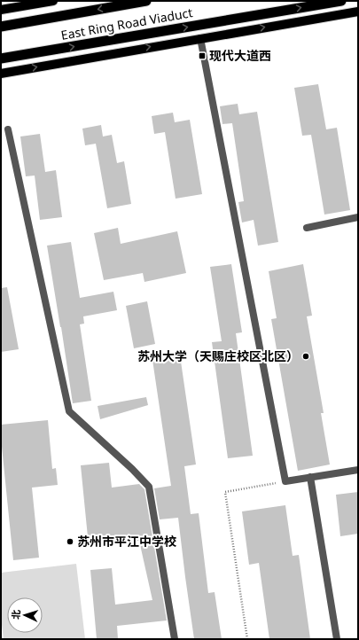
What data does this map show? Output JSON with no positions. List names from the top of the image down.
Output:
{
  "streets": {
    "highway": ["East Ring Road Viaduct"]
  },
  "places": {
    "transit": ["现代大道西"],
    "other": ["苏州大学（天赐庄校区北区）", "苏州市平江中学校"]
  },
  "north": "left"
}
